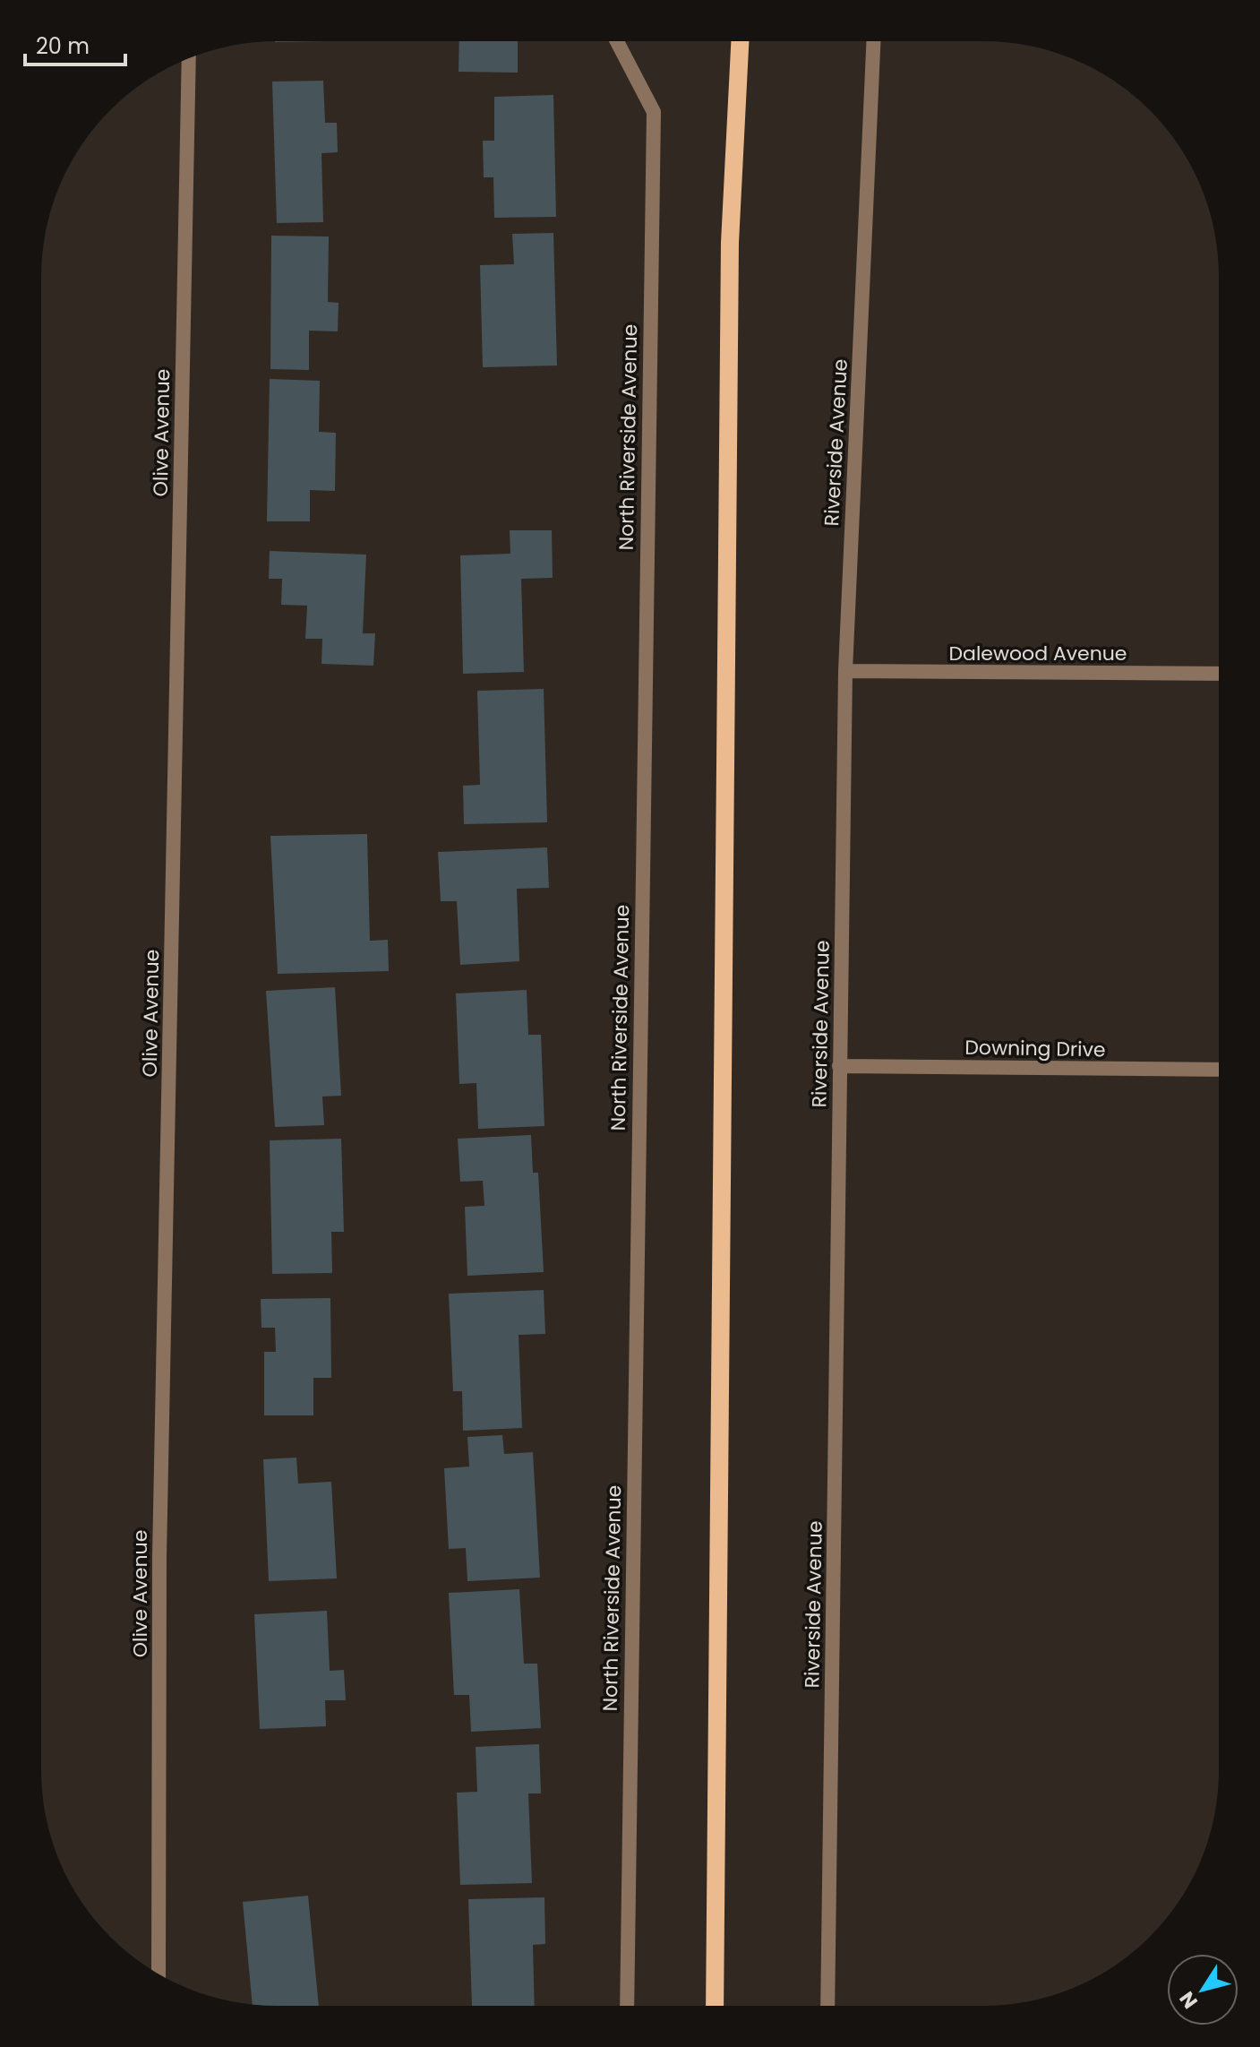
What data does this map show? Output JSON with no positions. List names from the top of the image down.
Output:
{
  "streets": {
    "street": [
      "Olive Avenue",
      "North Riverside Avenue",
      "Riverside Avenue",
      "Dalewood Avenue",
      "Downing Drive"
    ]
  },
  "crossings": [
    ["Riverside Avenue", "Dalewood Avenue"],
    ["Riverside Avenue", "Downing Drive"]
  ],
  "scale_bar": "20 m",
  "north": "bottom left"
}
